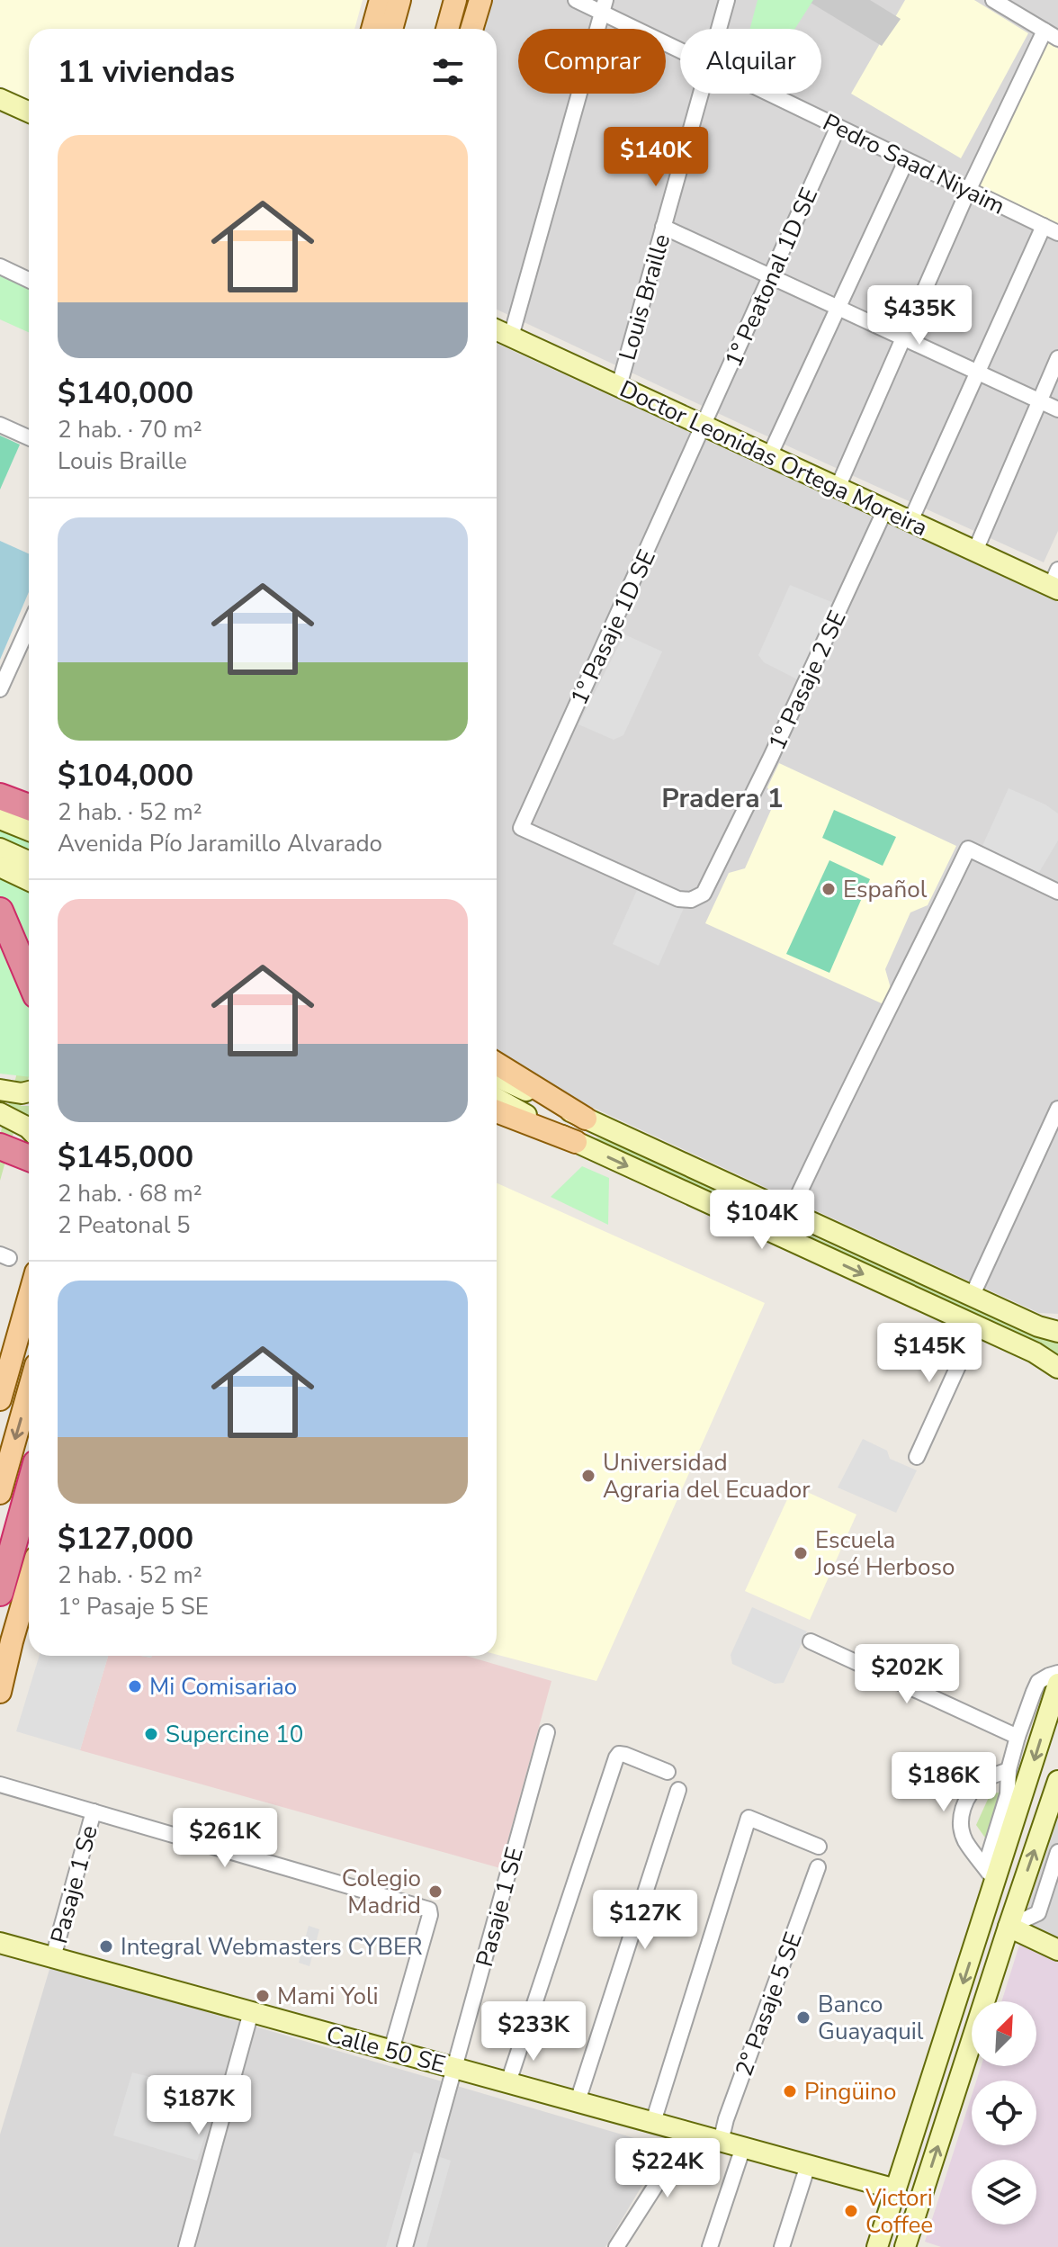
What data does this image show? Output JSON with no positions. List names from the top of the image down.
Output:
{
  "streets": {
    "main road": ["Doctor Leonidas Ortega Moreira", "Calle 50 SE"],
    "street": [
      "Pedro Saad Niyaim",
      "1° Peatonal 1D SE",
      "Louis Braille",
      "1º Pasaje 1D SE",
      "1º Pasaje 2 SE",
      "Pasaje 1 Se",
      "Pasaje 1 SE",
      "2° Pasaje 5 SE"
    ]
  },
  "crossings": [
    ["Pedro Saad Niyaim", "1° Peatonal 1D SE"],
    ["1° Peatonal 1D SE", "Doctor Leonidas Ortega Moreira"],
    ["1° Peatonal 1D SE", "1º Pasaje 1D SE"],
    ["Louis Braille", "Doctor Leonidas Ortega Moreira"],
    ["Doctor Leonidas Ortega Moreira", "1º Pasaje 1D SE"],
    ["Doctor Leonidas Ortega Moreira", "1º Pasaje 2 SE"],
    ["1º Pasaje 1D SE", "1º Pasaje 2 SE"],
    ["Pasaje 1 Se", "Calle 50 SE"],
    ["Pasaje 1 SE", "Calle 50 SE"],
    ["2° Pasaje 5 SE", "Calle 50 SE"]
  ],
  "districts": ["Pradera 1"],
  "places": [
    "Español",
    "Universidad Agraria del Ecuador",
    "Escuela José Herboso",
    "Mi Comisariao",
    "Supercine 10",
    "Colegio Madrid",
    "Integral Webmasters CYBER",
    "Mami Yoli",
    "Banco Guayaquil",
    "Pingüino",
    "Victori Coffee"
  ],
  "north": "top right",
  "page": {
    "chip": ["Comprar", "Alquilar"],
    "heading": "11 viviendas",
    "list": [
      {
        "name": "$140,000",
        "note": "2 hab. · 70 m² · Louis Braille"
      },
      {
        "name": "$104,000",
        "note": "2 hab. · 52 m² · Avenida Pío Jaramillo Alvarado"
      },
      {
        "name": "$145,000",
        "note": "2 hab. · 68 m² · 2 Peatonal 5"
      },
      {
        "name": "$127,000",
        "note": "2 hab. · 52 m² · 1° Pasaje 5 SE"
      }
    ],
    "price": [
      "$140K",
      "$435K",
      "$104K",
      "$145K",
      "$202K",
      "$186K",
      "$261K",
      "$127K",
      "$233K",
      "$187K",
      "$224K"
    ]
  }
}
